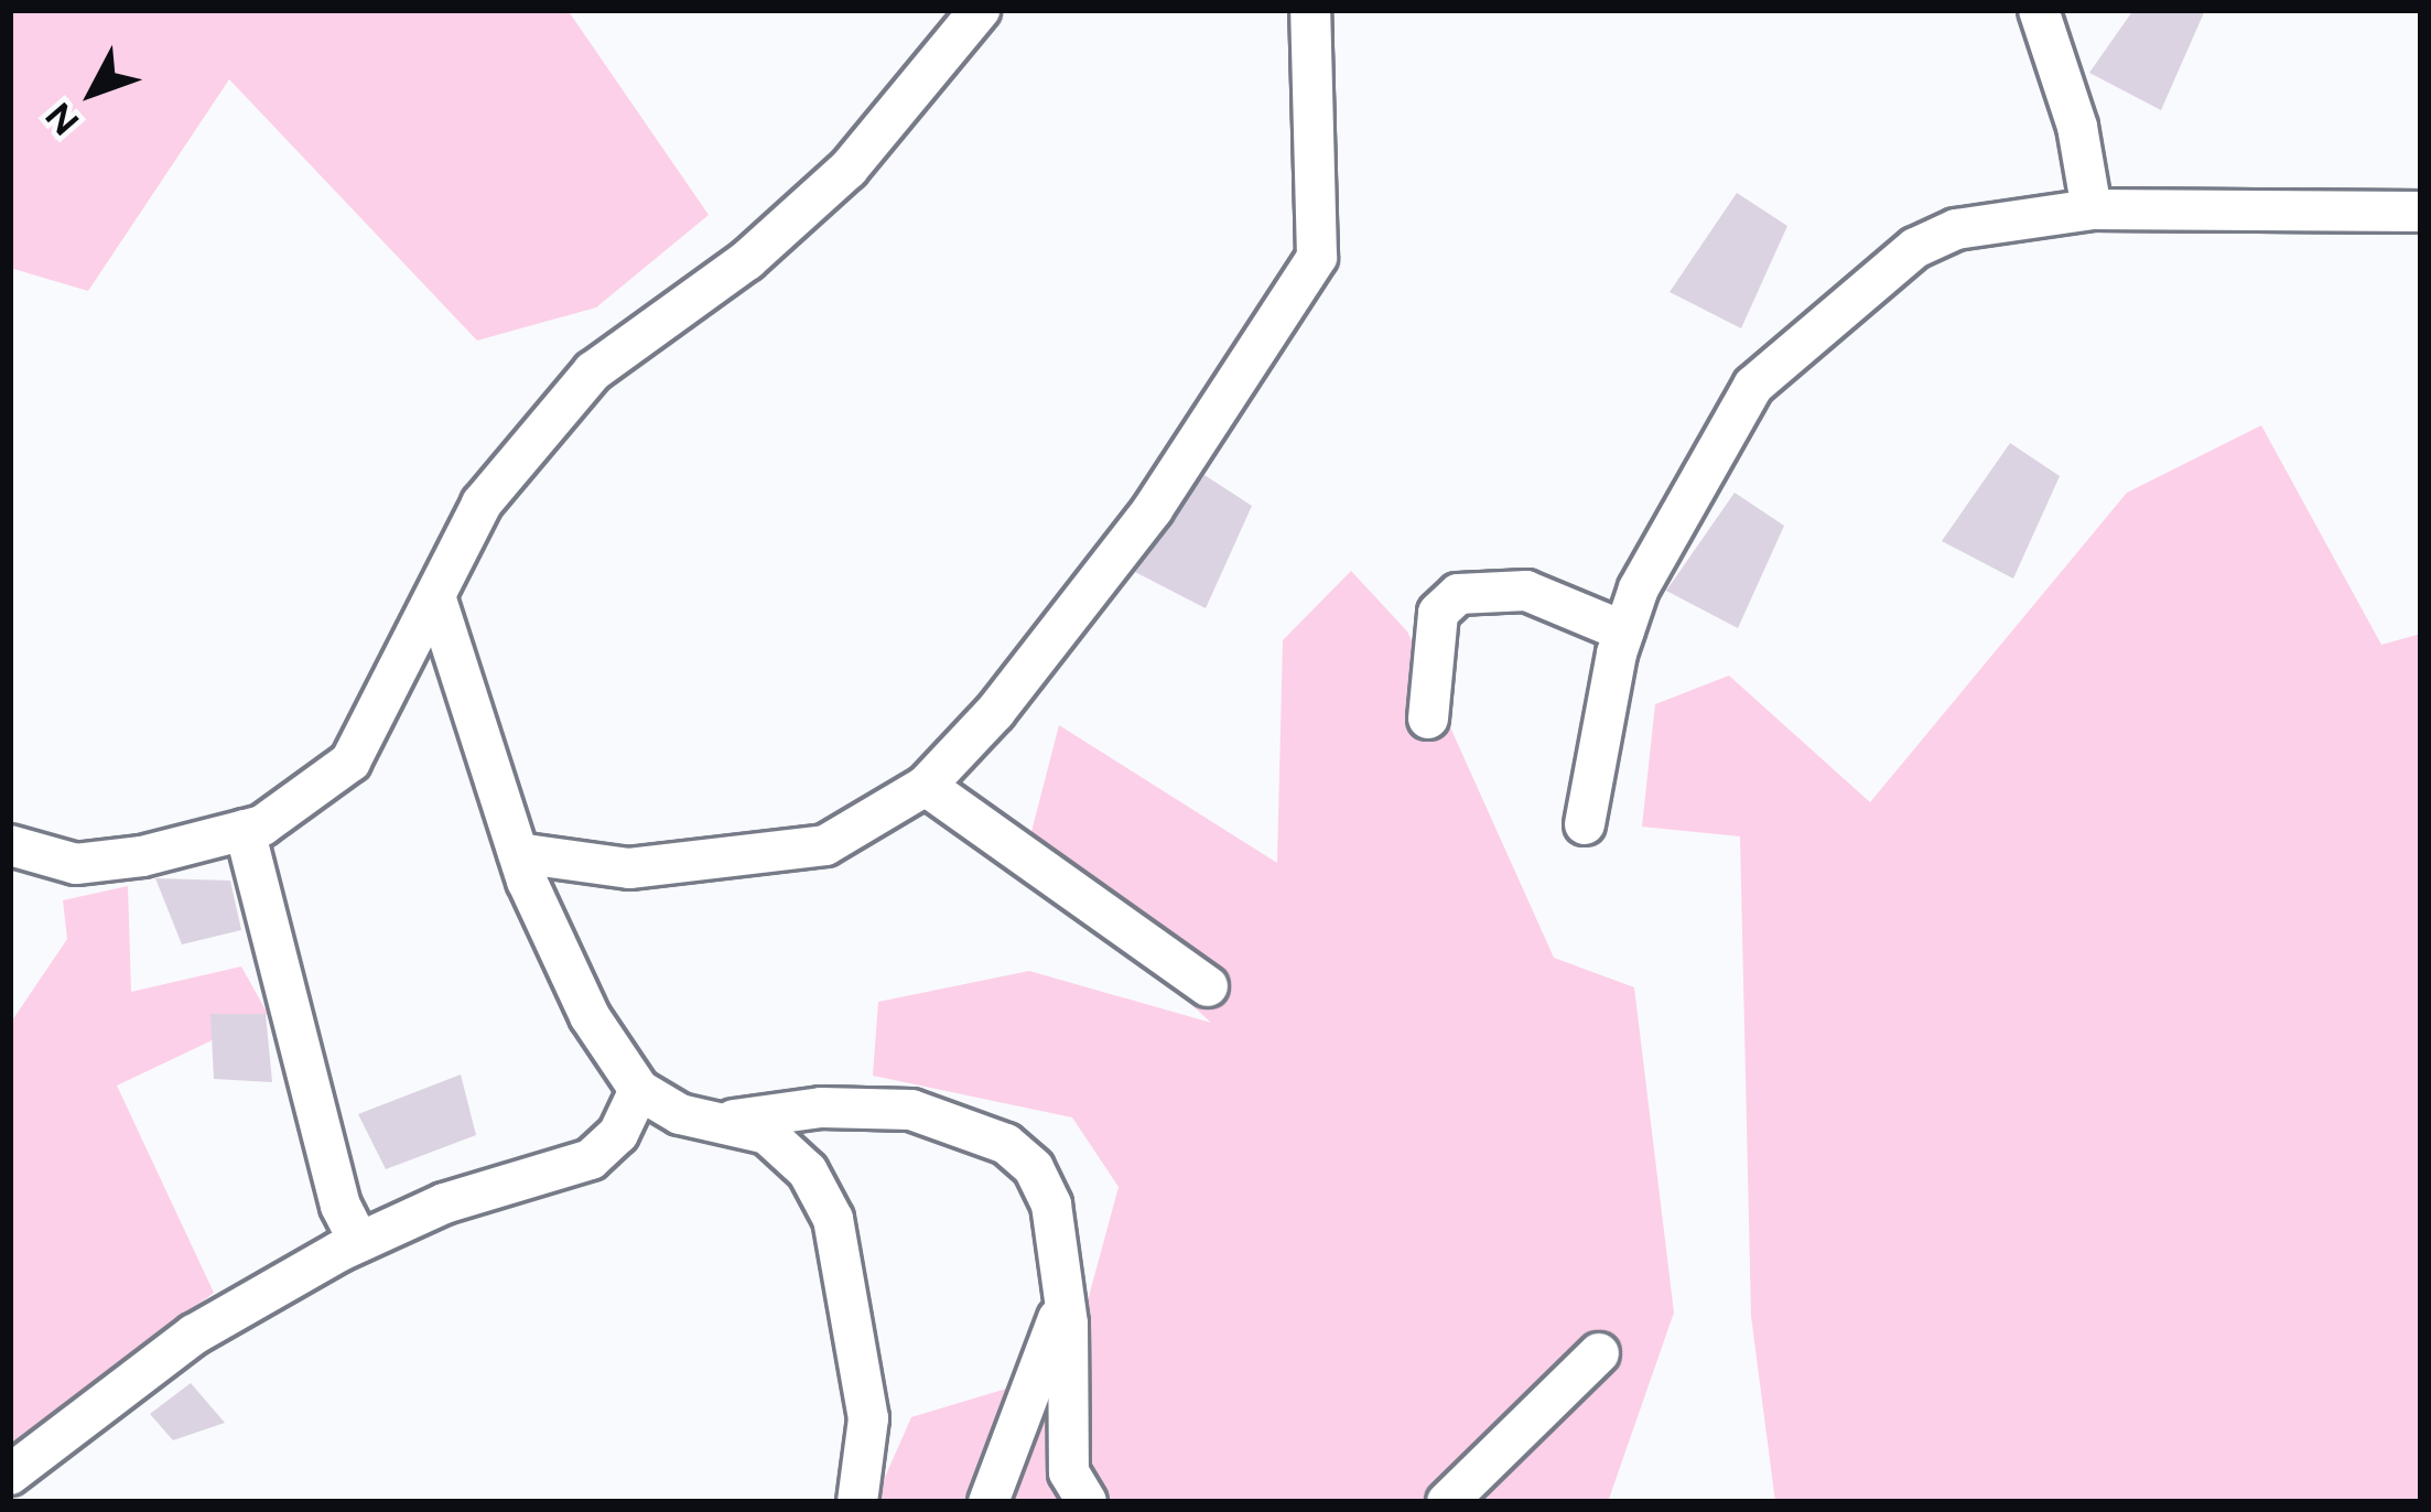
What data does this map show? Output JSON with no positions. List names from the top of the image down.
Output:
{
  "north": "bottom left"
}
